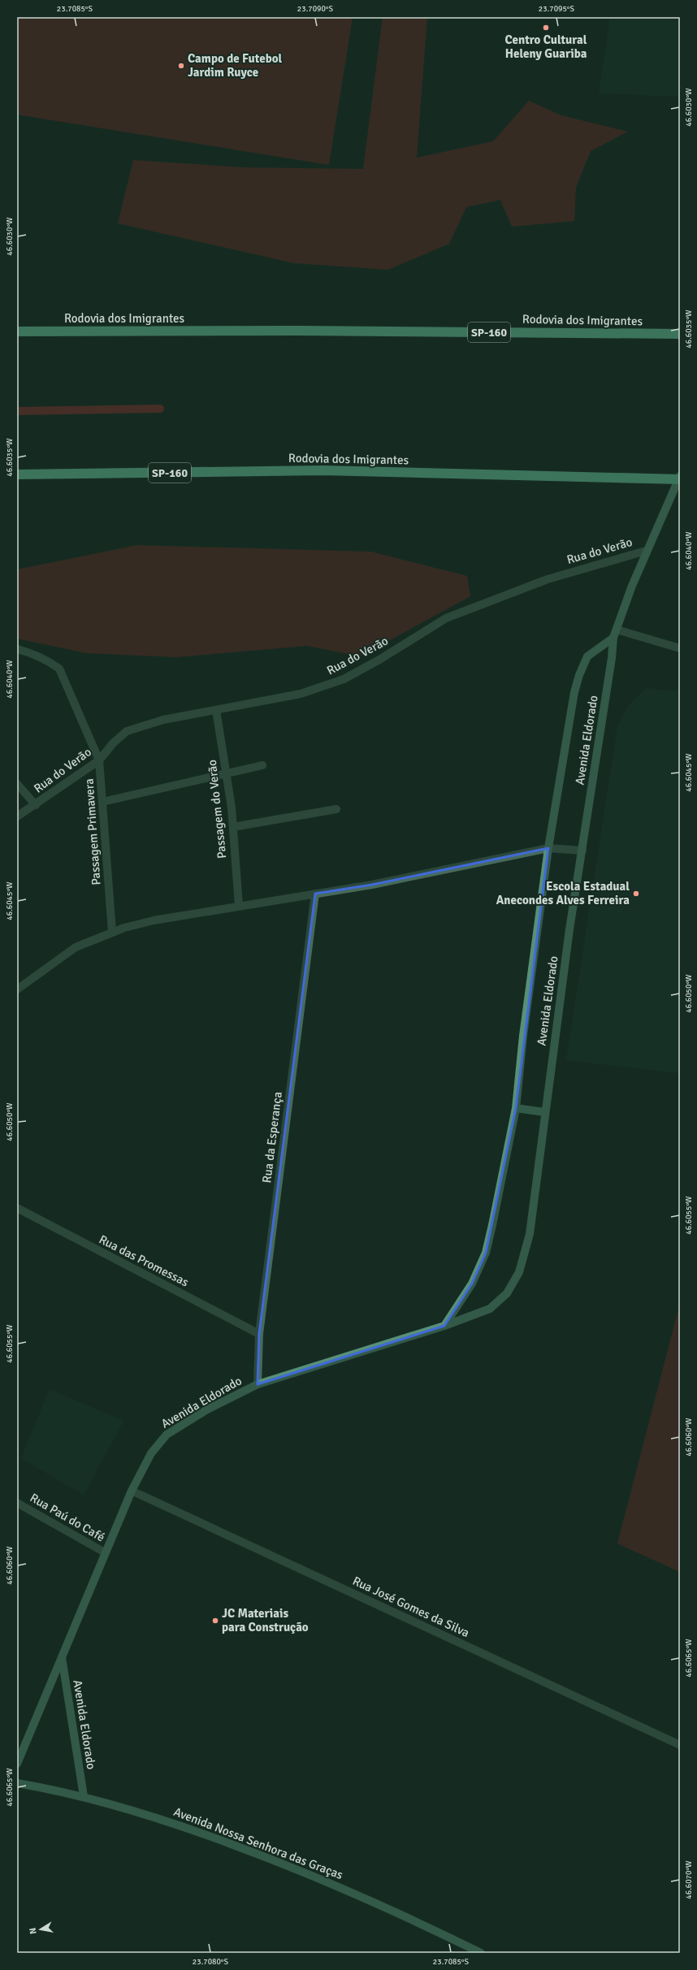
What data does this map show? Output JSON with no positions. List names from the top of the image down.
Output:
{
  "streets": {
    "highway": ["Rodovia dos Imigrantes", "SP-160"],
    "main road": ["Avenida Eldorado", "Avenida Nossa Senhora das Graças"],
    "street": [
      "Rua do Verão",
      "Passagem do Verão",
      "Passagem Primavera",
      "Rua da Esperança",
      "Rua das Promessas",
      "Rua Paú do Café",
      "Rua José Gomes da Silva"
    ]
  },
  "crossings": [
    ["Rua do Verão", "Avenida Eldorado"],
    ["Rua do Verão", "Passagem do Verão"],
    ["Rua do Verão", "Passagem Primavera"],
    ["Avenida Eldorado", "Rua da Esperança"],
    ["Avenida Eldorado", "Rua Paú do Café"],
    ["Avenida Eldorado", "Rua José Gomes da Silva"],
    ["Avenida Eldorado", "Avenida Nossa Senhora das Graças"],
    ["Rua da Esperança", "Rua das Promessas"]
  ],
  "places": [
    "Centro Cultural Heleny Guariba",
    "Campo de Futebol Jardim Ruyce",
    "Escola Estadual Anecondes Alves Ferreira",
    "JC Materiais para Construção"
  ],
  "north": "left",
  "coordinates": [
    "23.7085°S",
    "23.7090°S",
    "23.7095°S",
    "46.6030°W",
    "46.6035°W",
    "46.6040°W",
    "46.6045°W",
    "46.6050°W",
    "46.6055°W",
    "46.6060°W",
    "46.6065°W",
    "46.6070°W",
    "23.7080°S"
  ]
}
